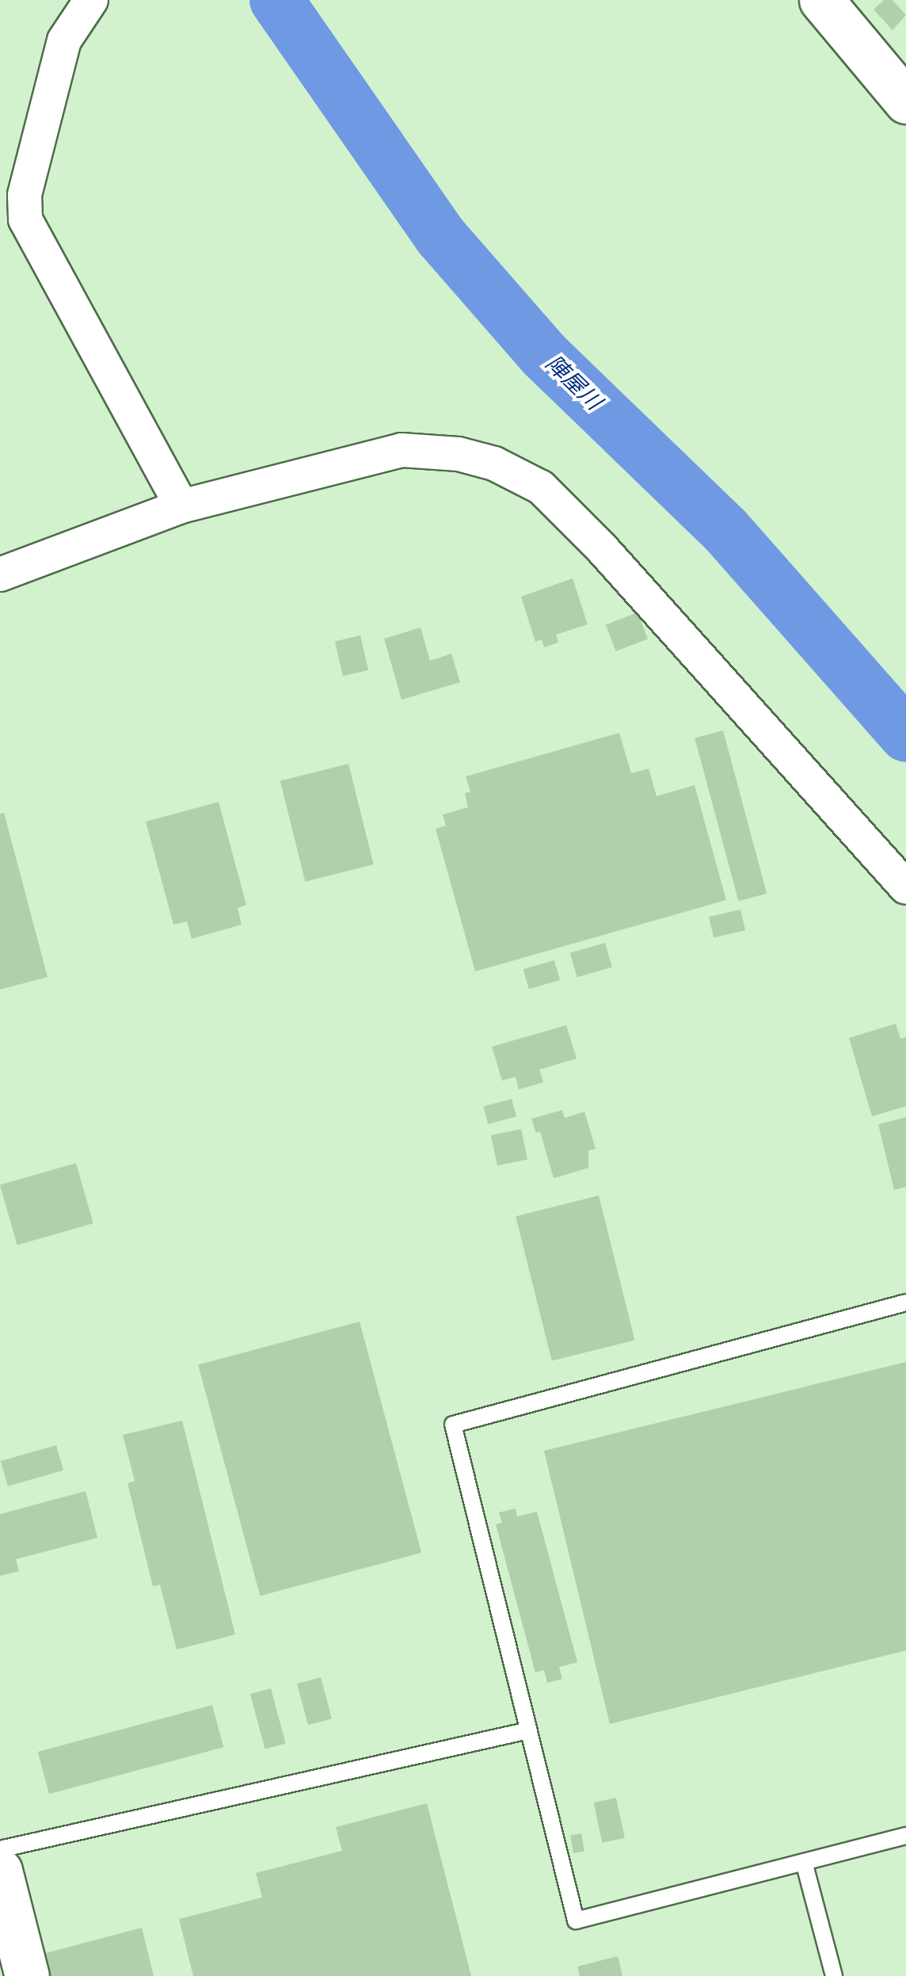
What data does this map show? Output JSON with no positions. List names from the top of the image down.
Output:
{
  "water": ["陣屋川"]
}
